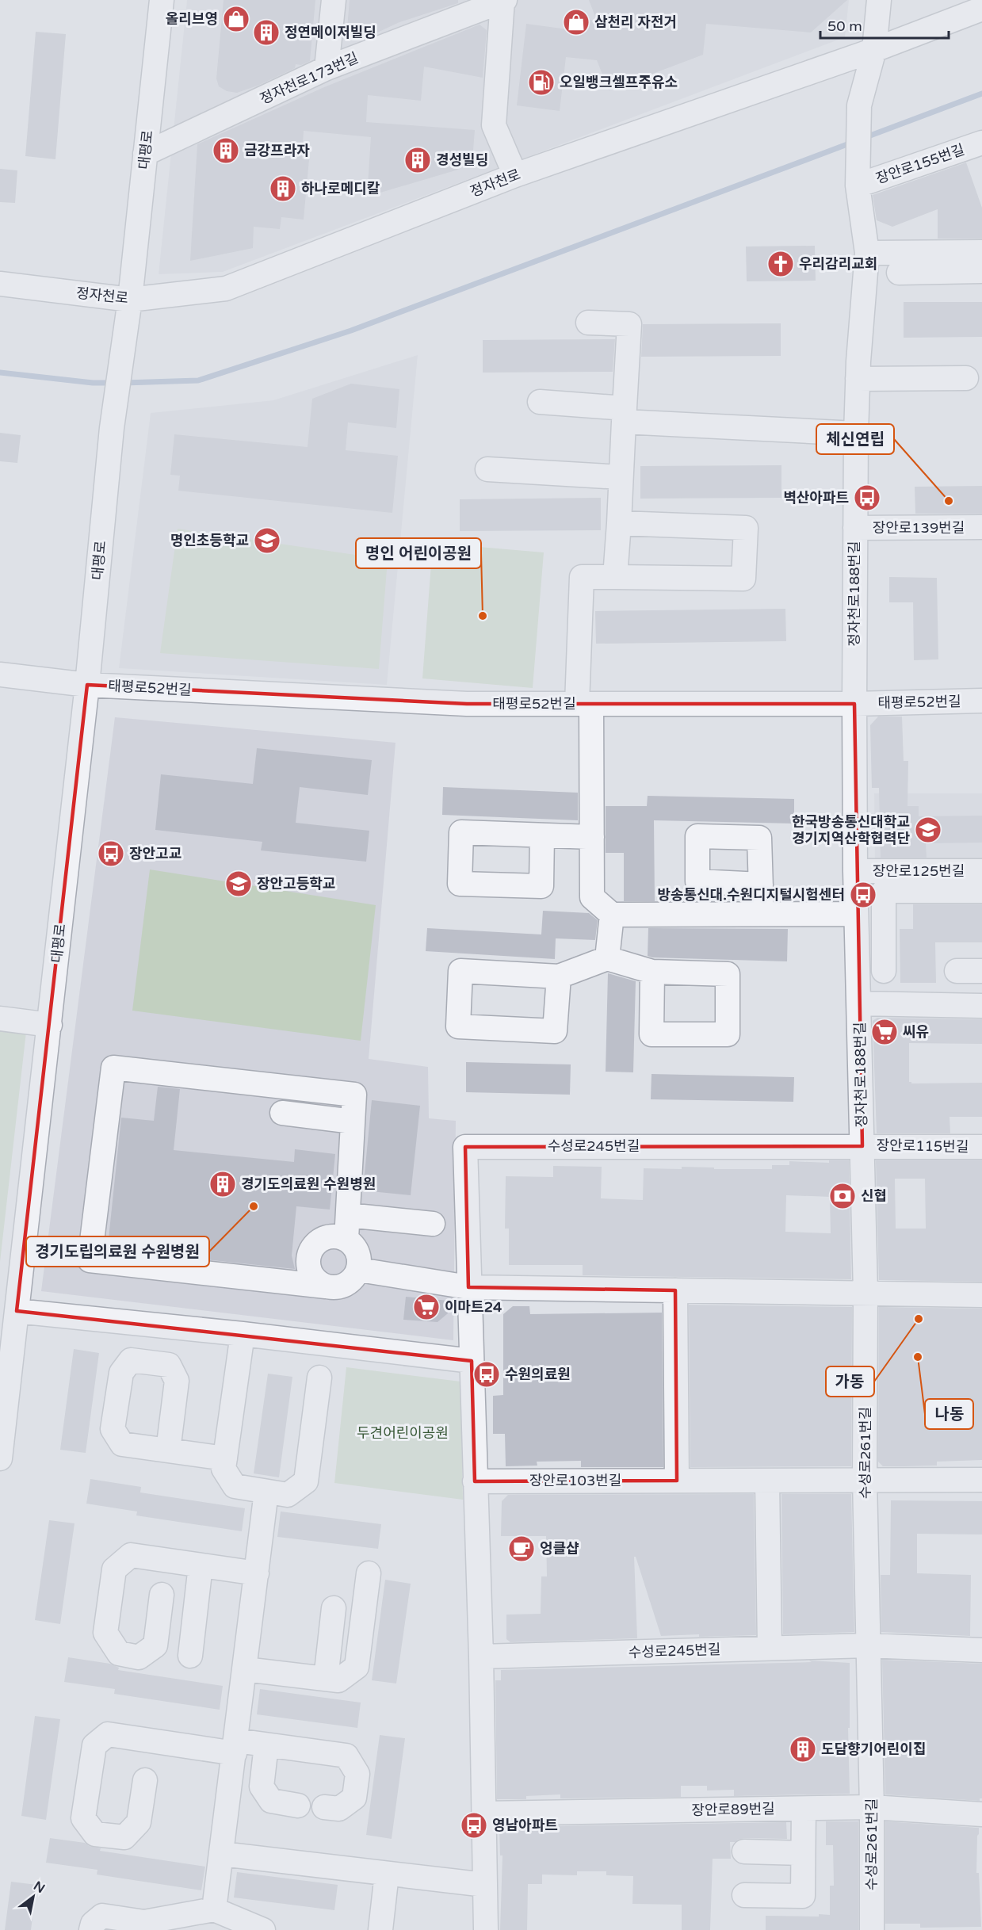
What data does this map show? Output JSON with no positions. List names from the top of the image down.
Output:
{
  "streets": {
    "street": [
      "정자천로173번길",
      "대평로",
      "장안로155번길",
      "정자천로",
      "장안로139번길",
      "정자천로188번길",
      "태평로52번길",
      "장안로125번길",
      "수성로245번길",
      "장안로115번길",
      "수성로261번길",
      "장안로103번길",
      "장안로89번길"
    ]
  },
  "crossings": [
    ["정자천로173번길", "대평로"],
    ["정자천로173번길", "정자천로"],
    ["대평로", "정자천로"],
    ["대평로", "태평로52번길"],
    ["장안로155번길", "정자천로188번길"],
    ["정자천로", "정자천로188번길"],
    ["장안로139번길", "정자천로188번길"],
    ["정자천로188번길", "태평로52번길"],
    ["정자천로188번길", "장안로125번길"],
    ["정자천로188번길", "수성로245번길"],
    ["정자천로188번길", "장안로115번길"],
    ["정자천로188번길", "수성로261번길"],
    ["수성로245번길", "장안로115번길"],
    ["수성로245번길", "수성로261번길"],
    ["수성로245번길", "장안로103번길"],
    ["수성로245번길", "장안로89번길"],
    ["장안로115번길", "수성로261번길"],
    ["수성로261번길", "장안로103번길"],
    ["수성로261번길", "장안로89번길"]
  ],
  "parks": ["두견어린이공원"],
  "places": {
    "shop": ["올리브영", "삼천리 자전거"],
    "building": [
      "정연메이저빌딩",
      "금강프라자",
      "경성빌딩",
      "하나로메디칼",
      "경기도의료원 수원병원",
      "도담향기어린이집"
    ],
    "fuel station": ["오일뱅크셀프주유소"],
    "church": ["우리감리교회"],
    "bus stop": [
      "벽산아파트",
      "장안고교",
      "방송통신대.수원디지털시험센터",
      "수원의료원",
      "영남아파트"
    ],
    "other": [
      "체신연립",
      "명인 어린이공원",
      "경기도립의료원 수원병원",
      "가동",
      "나동"
    ],
    "school or university": ["명인초등학교", "한국방송통신대학교 경기지역산학협력단", "장안고등학교"],
    "supermarket": ["씨유", "이마트24"],
    "bank": ["신협"],
    "cafe": ["엉클샵"]
  },
  "scale_bar": "50 m",
  "north": "top right"
}
